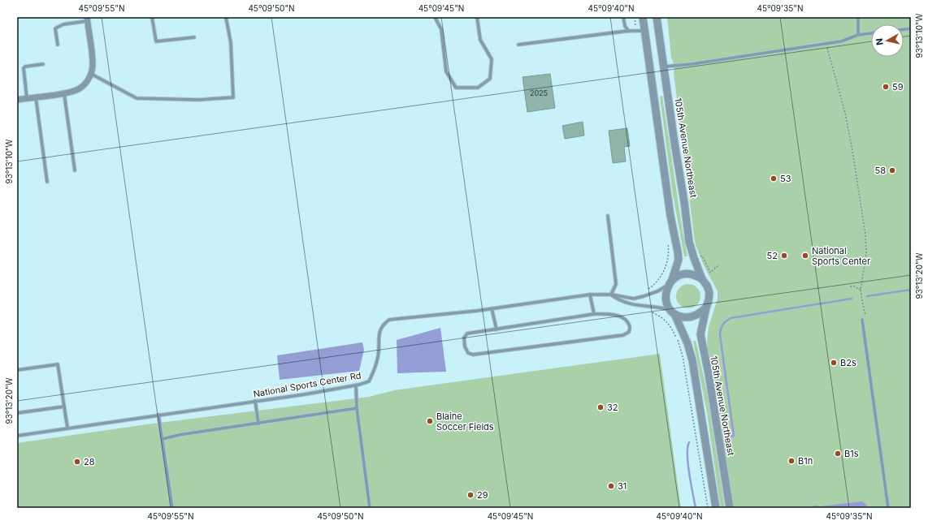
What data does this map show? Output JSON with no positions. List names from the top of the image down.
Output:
{
  "streets": {
    "street": ["105th Avenue Northeast"],
    "lane": ["National Sports Center Rd"]
  },
  "crossings": [
    ["105th Avenue Northeast", "National Sports Center Rd"]
  ],
  "places": [
    "59",
    "58",
    "53",
    "52",
    "National Sports Center",
    "B2s",
    "32",
    "Blaine Soccer Fields",
    "B1s",
    "B1n",
    "28",
    "31",
    "29"
  ],
  "house_numbers": ["2025"],
  "north": "left",
  "coordinates": [
    "45°09'55\"N",
    "45°09'50\"N",
    "45°09'45\"N",
    "45°09'40\"N",
    "45°09'35\"N",
    "93°13'10\"W",
    "93°13'20\"W"
  ]
}
